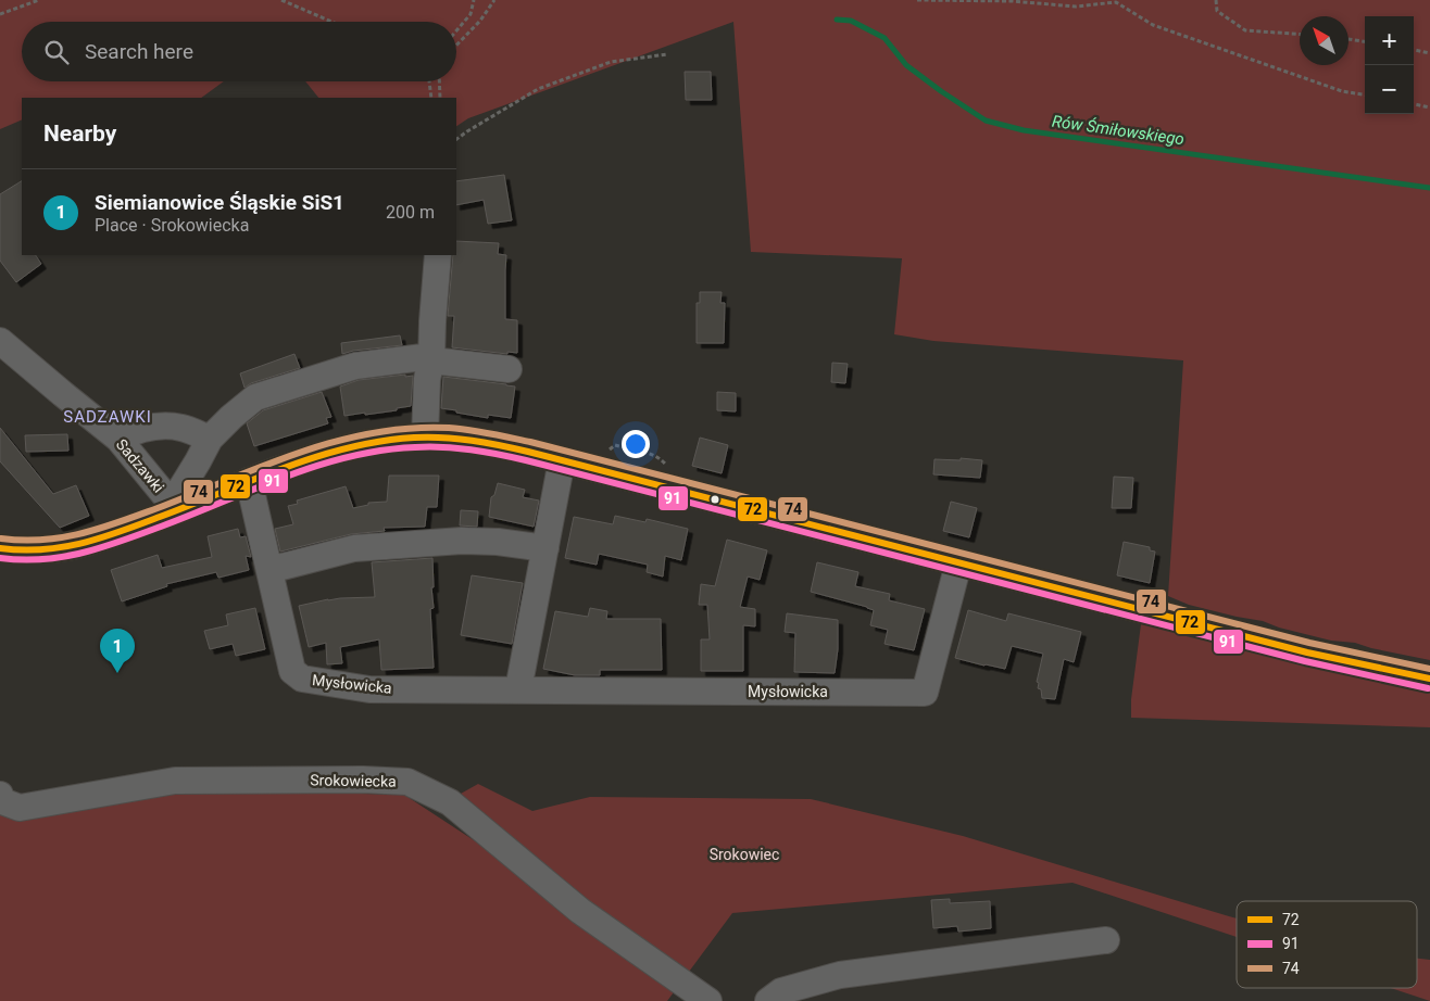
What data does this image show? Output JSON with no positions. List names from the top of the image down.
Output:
{
  "streets": {
    "street": ["Sadzawki", "Mysłowicka", "Srokowiecka"]
  },
  "districts": ["SADZAWKI"],
  "water": ["Rów Śmiłowskiego"],
  "parks": ["Srokowiec"],
  "lines": ["transit line 74", "transit line 72", "transit line 91"],
  "legend": ["72", "91", "74"],
  "north": "top left",
  "page": {
    "map_buttons": ["+", "−"],
    "search": "Search here",
    "heading": "Nearby",
    "list": [
      {
        "mark": "1",
        "name": "Siemianowice Śląskie SiS1",
        "note": "Place · Srokowiecka",
        "value": "200 m"
      }
    ],
    "pins": "1"
  }
}
